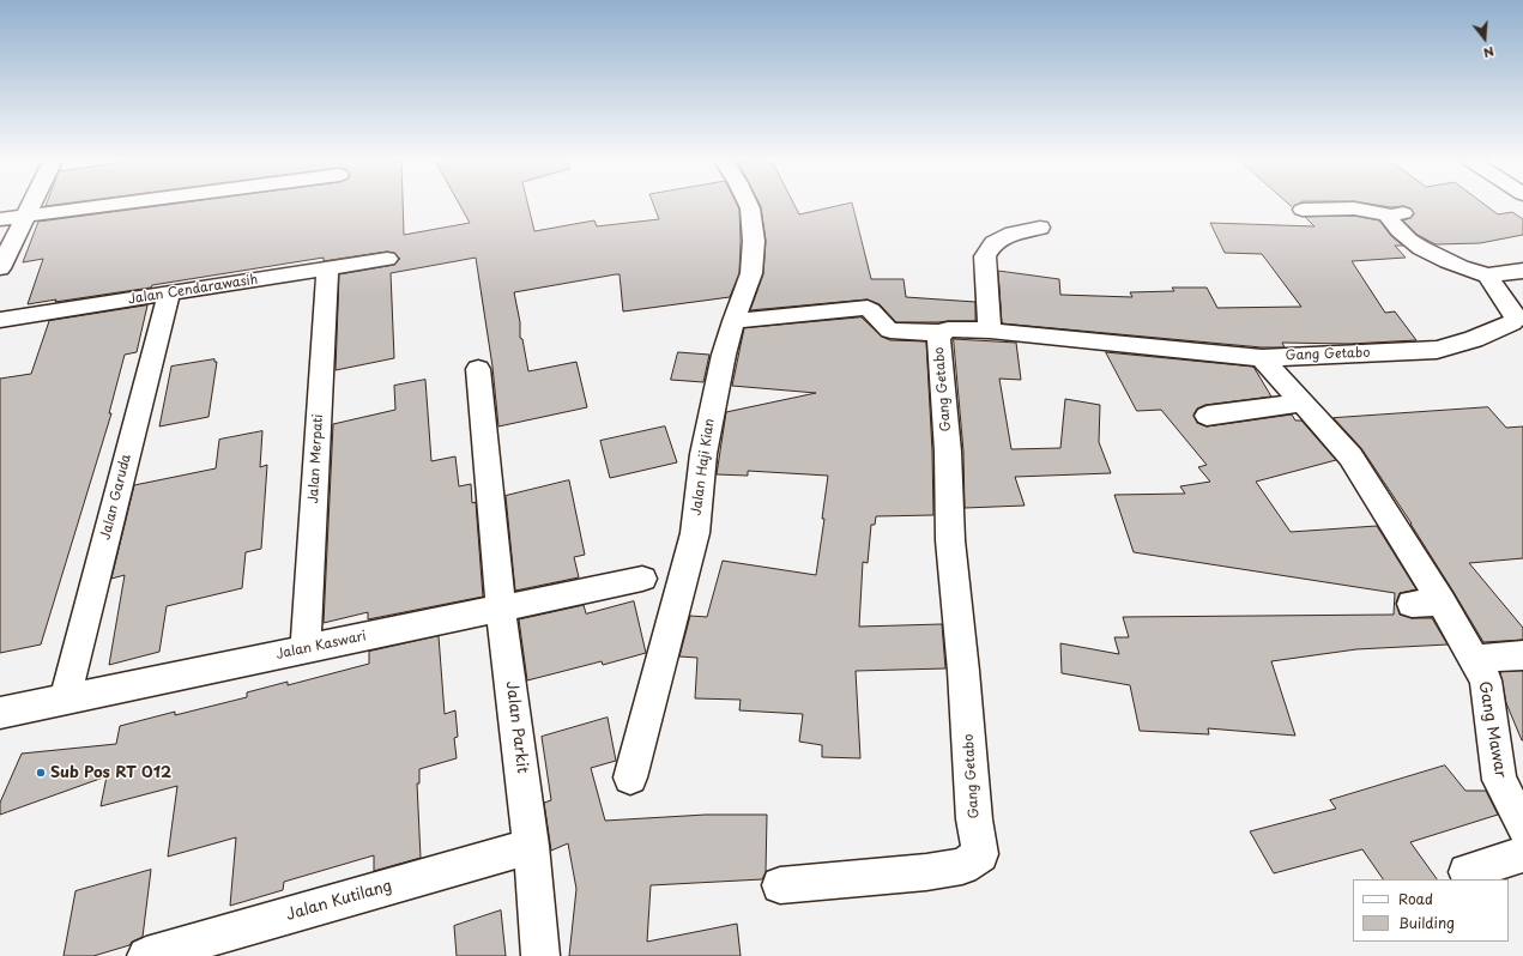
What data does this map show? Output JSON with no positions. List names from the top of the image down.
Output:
{
  "streets": {
    "main road": [
      "Jalan Cendarawasih",
      "Gang Getabo",
      "Jalan Merpati",
      "Jalan Haji Kian",
      "Jalan Garuda",
      "Jalan Kaswari",
      "Jalan Parkit",
      "Gang Mawar",
      "Jalan Kutilang"
    ]
  },
  "crossings": [
    ["Jalan Cendarawasih", "Jalan Merpati"],
    ["Jalan Cendarawasih", "Jalan Garuda"],
    ["Gang Getabo", "Gang Mawar"],
    ["Jalan Merpati", "Jalan Kaswari"],
    ["Jalan Garuda", "Jalan Kaswari"],
    ["Jalan Kaswari", "Jalan Parkit"],
    ["Jalan Parkit", "Jalan Kutilang"]
  ],
  "places": ["Sub Pos RT 012"],
  "legend": ["Road", "Building"],
  "north": "bottom"
}
